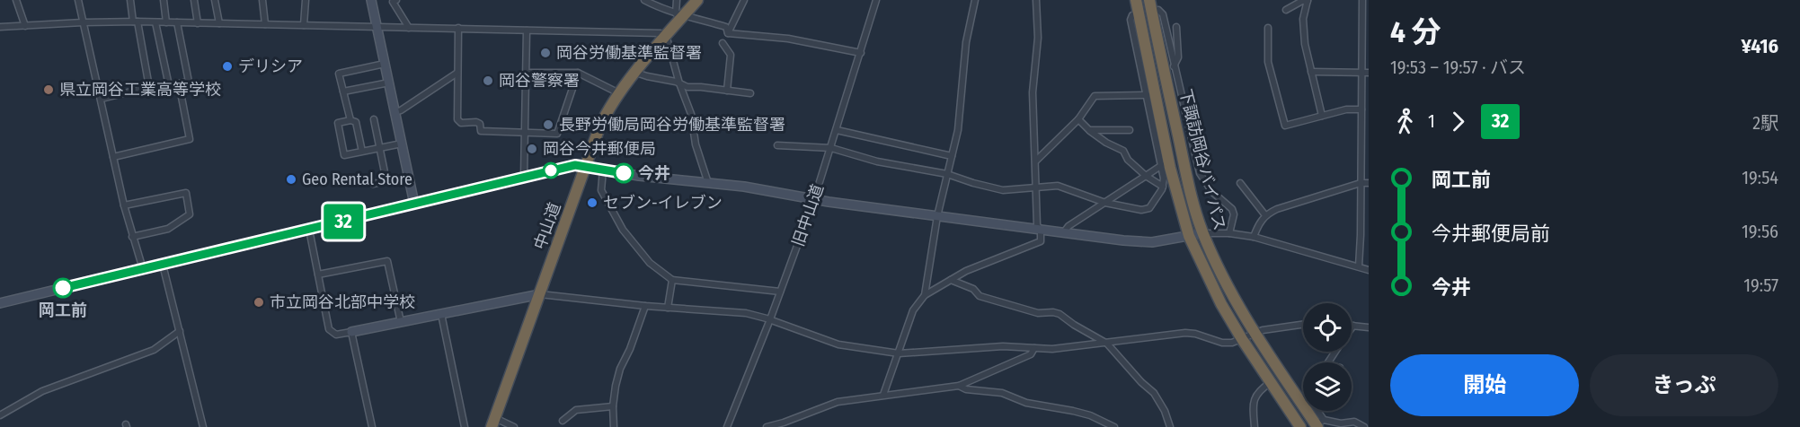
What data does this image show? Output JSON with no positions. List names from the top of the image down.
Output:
{
  "streets": {
    "highway": ["下諏訪岡谷バイパス", "中山道"],
    "street": ["旧中山道"]
  },
  "places": [
    "岡谷労働基準監督署",
    "デリシア",
    "岡谷警察署",
    "県立岡谷工業高等学校",
    "長野労働局岡谷労働基準監督署",
    "岡谷今井郵便局",
    "今井",
    "Geo Rental Store",
    "セブン-イレブン",
    "岡工前",
    "市立岡谷北部中学校"
  ],
  "lines": ["bus line 32"],
  "page": {
    "on_map": "32",
    "heading": ["4 分", "19:53 – 19:57 · バス", "¥416"],
    "legs": ["1", "32", "2駅"],
    "list": [
      {
        "name": "岡工前",
        "value": "19:54"
      },
      {
        "name": "今井郵便局前",
        "value": "19:56"
      },
      {
        "name": "今井",
        "value": "19:57"
      }
    ],
    "buttons": ["開始", "きっぷ"]
  }
}
